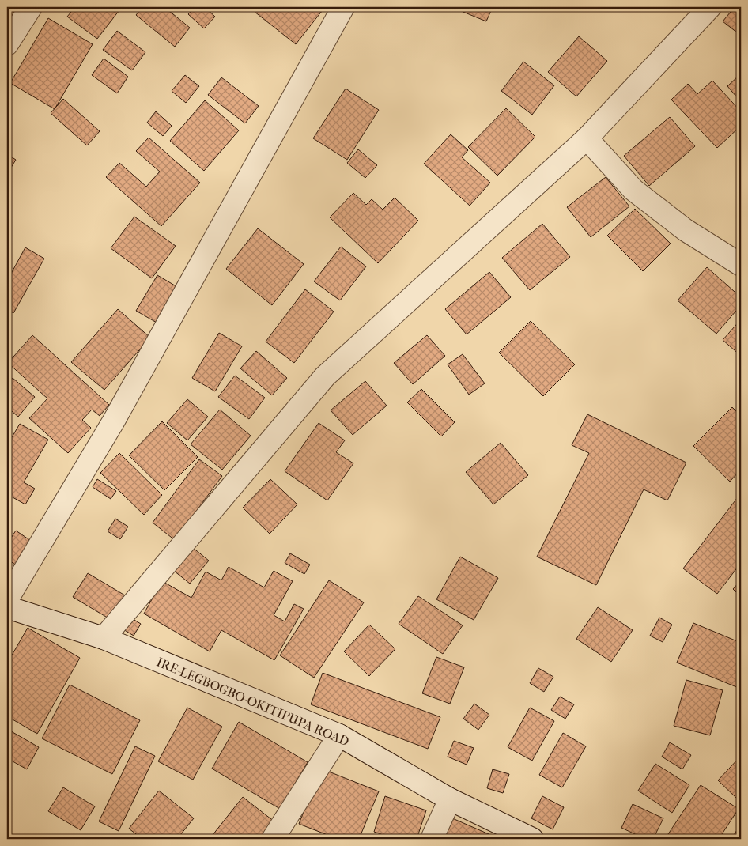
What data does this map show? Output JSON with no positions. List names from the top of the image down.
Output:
{
  "streets": {
    "street": ["IRE-LEGBOGBO-OKITIPUPA ROAD"]
  }
}
